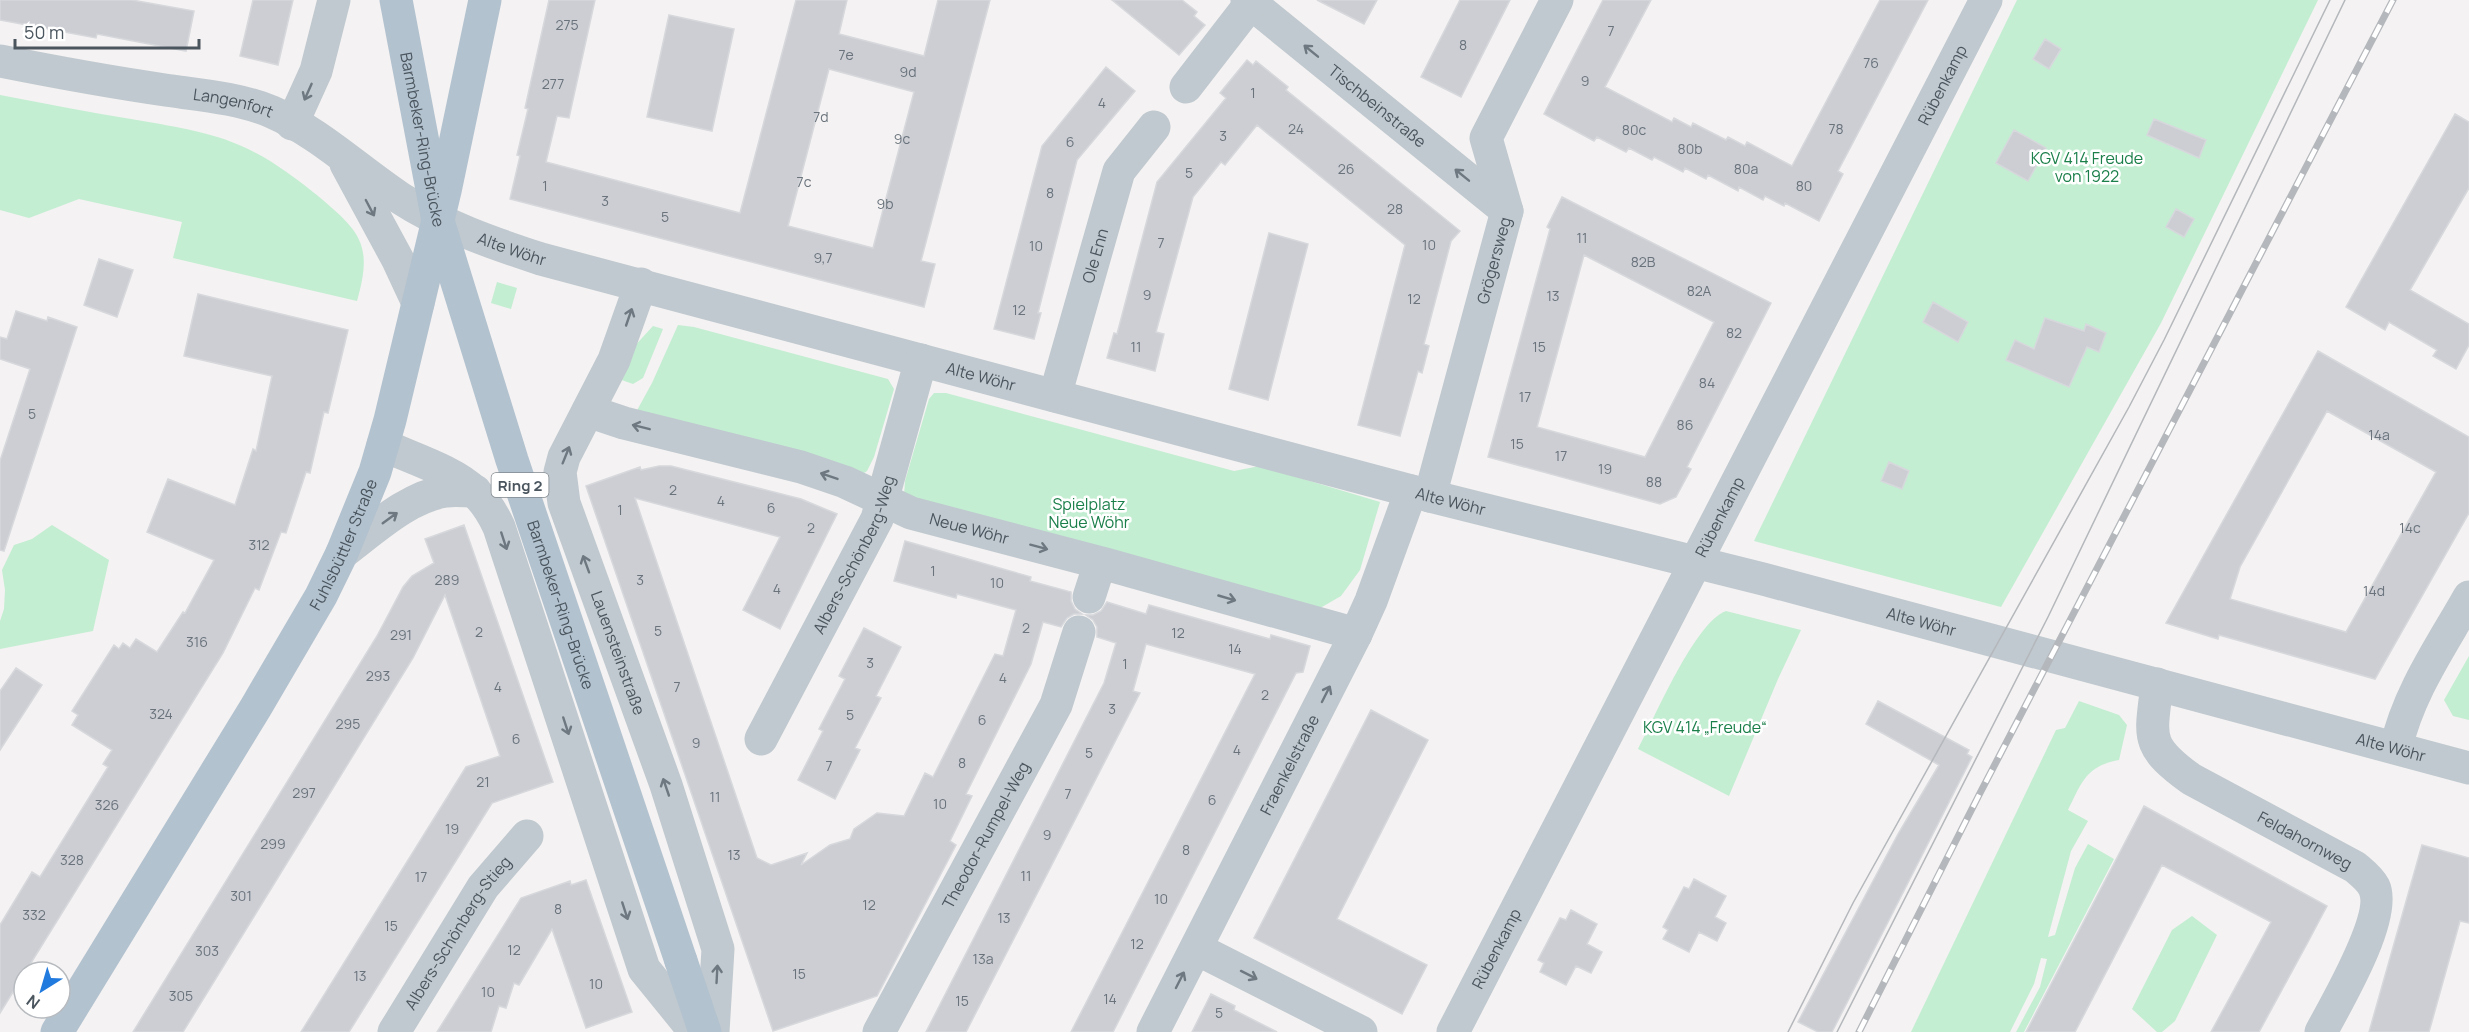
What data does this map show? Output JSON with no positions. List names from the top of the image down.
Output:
{
  "streets": {
    "main road": ["Barmbeker-Ring-Brücke", "Ring 2", "Fuhlsbüttler Straße"],
    "street": [
      "Rübenkamp",
      "Langenfort",
      "Tischbeinstraße",
      "Alte Wöhr",
      "Ole Enn",
      "Grögersweg",
      "Neue Wöhr",
      "Albers-Schönberg-Weg",
      "Lauensteinstraße",
      "Fraenkelstraße",
      "Theodor-Rumpel-Weg",
      "Feldahornweg",
      "Albers-Schönberg-Stieg"
    ]
  },
  "crossings": [
    ["Rübenkamp", "Alte Wöhr"],
    ["Langenfort", "Alte Wöhr"],
    ["Langenfort", "Fuhlsbüttler Straße"],
    ["Tischbeinstraße", "Grögersweg"],
    ["Alte Wöhr", "Ole Enn"],
    ["Alte Wöhr", "Grögersweg"],
    ["Alte Wöhr", "Fuhlsbüttler Straße"],
    ["Alte Wöhr", "Albers-Schönberg-Weg"],
    ["Alte Wöhr", "Lauensteinstraße"],
    ["Alte Wöhr", "Fraenkelstraße"],
    ["Alte Wöhr", "Feldahornweg"],
    ["Grögersweg", "Fraenkelstraße"],
    ["Neue Wöhr", "Albers-Schönberg-Weg"],
    ["Neue Wöhr", "Lauensteinstraße"],
    ["Neue Wöhr", "Fraenkelstraße"]
  ],
  "one_way": ["Tischbeinstraße", "Fraenkelstraße"],
  "parks": ["KGV 414 Freude von 1922", "Spielplatz Neue Wöhr", "KGV 414 „Freude“"],
  "house_numbers": [
    "275",
    "7",
    "8",
    "7e",
    "76",
    "9d",
    "9",
    "277",
    "1",
    "4",
    "7d",
    "24",
    "78",
    "80c",
    "3",
    "9c",
    "6",
    "80b",
    "26",
    "80a",
    "5",
    "7c",
    "1",
    "80",
    "8",
    "3",
    "9b",
    "28",
    "5",
    "11",
    "7",
    "10",
    "10",
    "9,7",
    "82B",
    "82A",
    "9",
    "13",
    "12",
    "12",
    "82",
    "11",
    "15",
    "84",
    "17",
    "5",
    "86",
    "14a",
    "15",
    "17",
    "19",
    "88",
    "2",
    "4",
    "6",
    "1",
    "2",
    "14c",
    "312",
    "1",
    "289",
    "3",
    "10",
    "4",
    "14d",
    "2",
    "5",
    "2",
    "12",
    "291",
    "316",
    "14",
    "3",
    "1",
    "293",
    "4",
    "4",
    "7",
    "2",
    "3",
    "324",
    "5",
    "6",
    "295",
    "6",
    "9",
    "4",
    "5",
    "8",
    "7",
    "21",
    "297",
    "7",
    "11",
    "6",
    "10",
    "326",
    "19",
    "9",
    "299",
    "8",
    "13",
    "328",
    "11",
    "17",
    "301",
    "10",
    "12",
    "8",
    "332",
    "13",
    "15",
    "12",
    "12",
    "303",
    "13a",
    "15",
    "13",
    "10",
    "10",
    "305",
    "14",
    "15",
    "5"
  ],
  "scale_bar": "50 m",
  "north": "bottom left"
}
